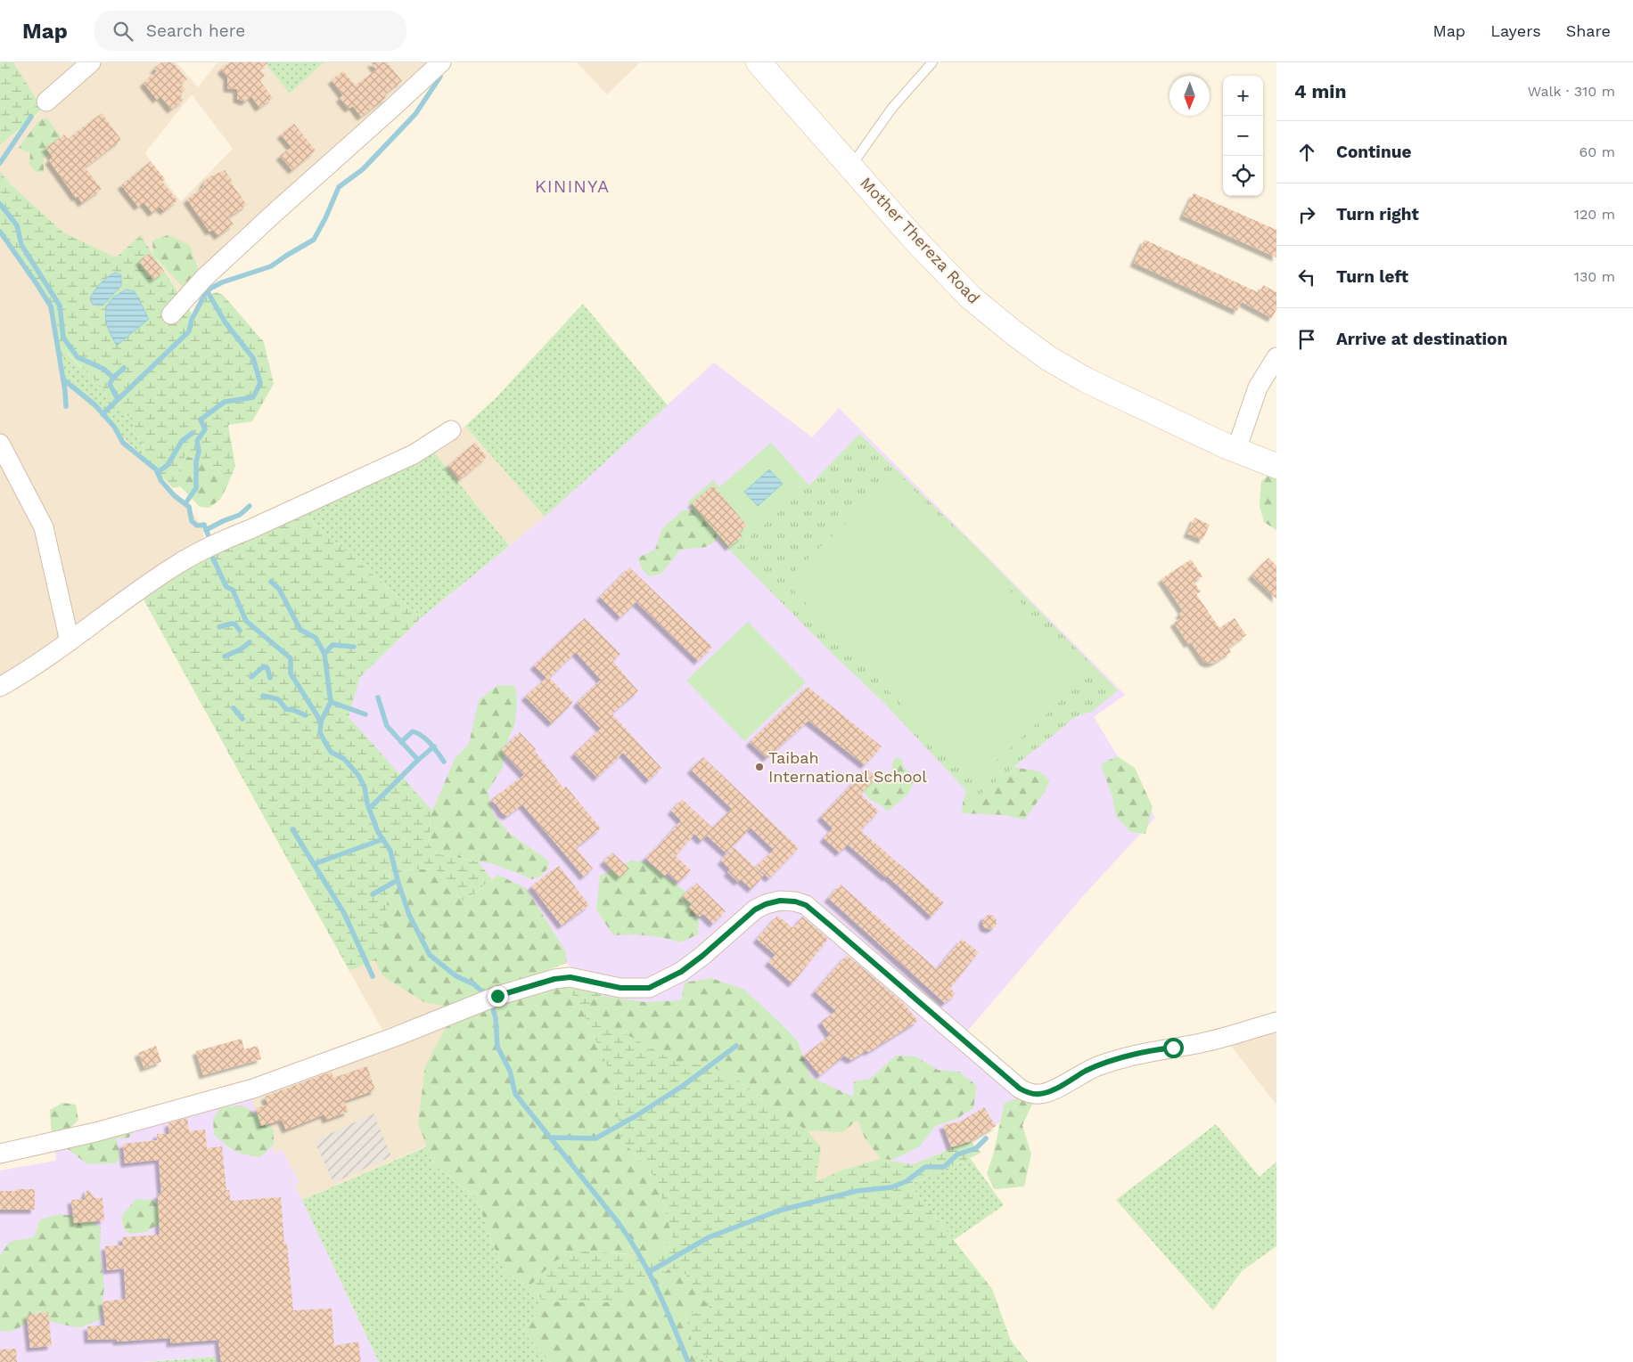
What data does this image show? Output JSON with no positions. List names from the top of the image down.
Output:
{
  "streets": {
    "street": ["Mother Thereza Road"]
  },
  "districts": ["KININYA"],
  "places": ["Taibah International School"],
  "north": "bottom",
  "page": {
    "header": "Map",
    "search": "Search here",
    "nav": ["Map", "Layers", "Share"],
    "heading": ["4 min", "Walk · 310 m"],
    "map_buttons": ["+", "−"],
    "list": [
      ["Continue", "60 m"],
      ["Turn right", "120 m"],
      ["Turn left", "130 m"],
      "Arrive at destination"
    ]
  }
}
